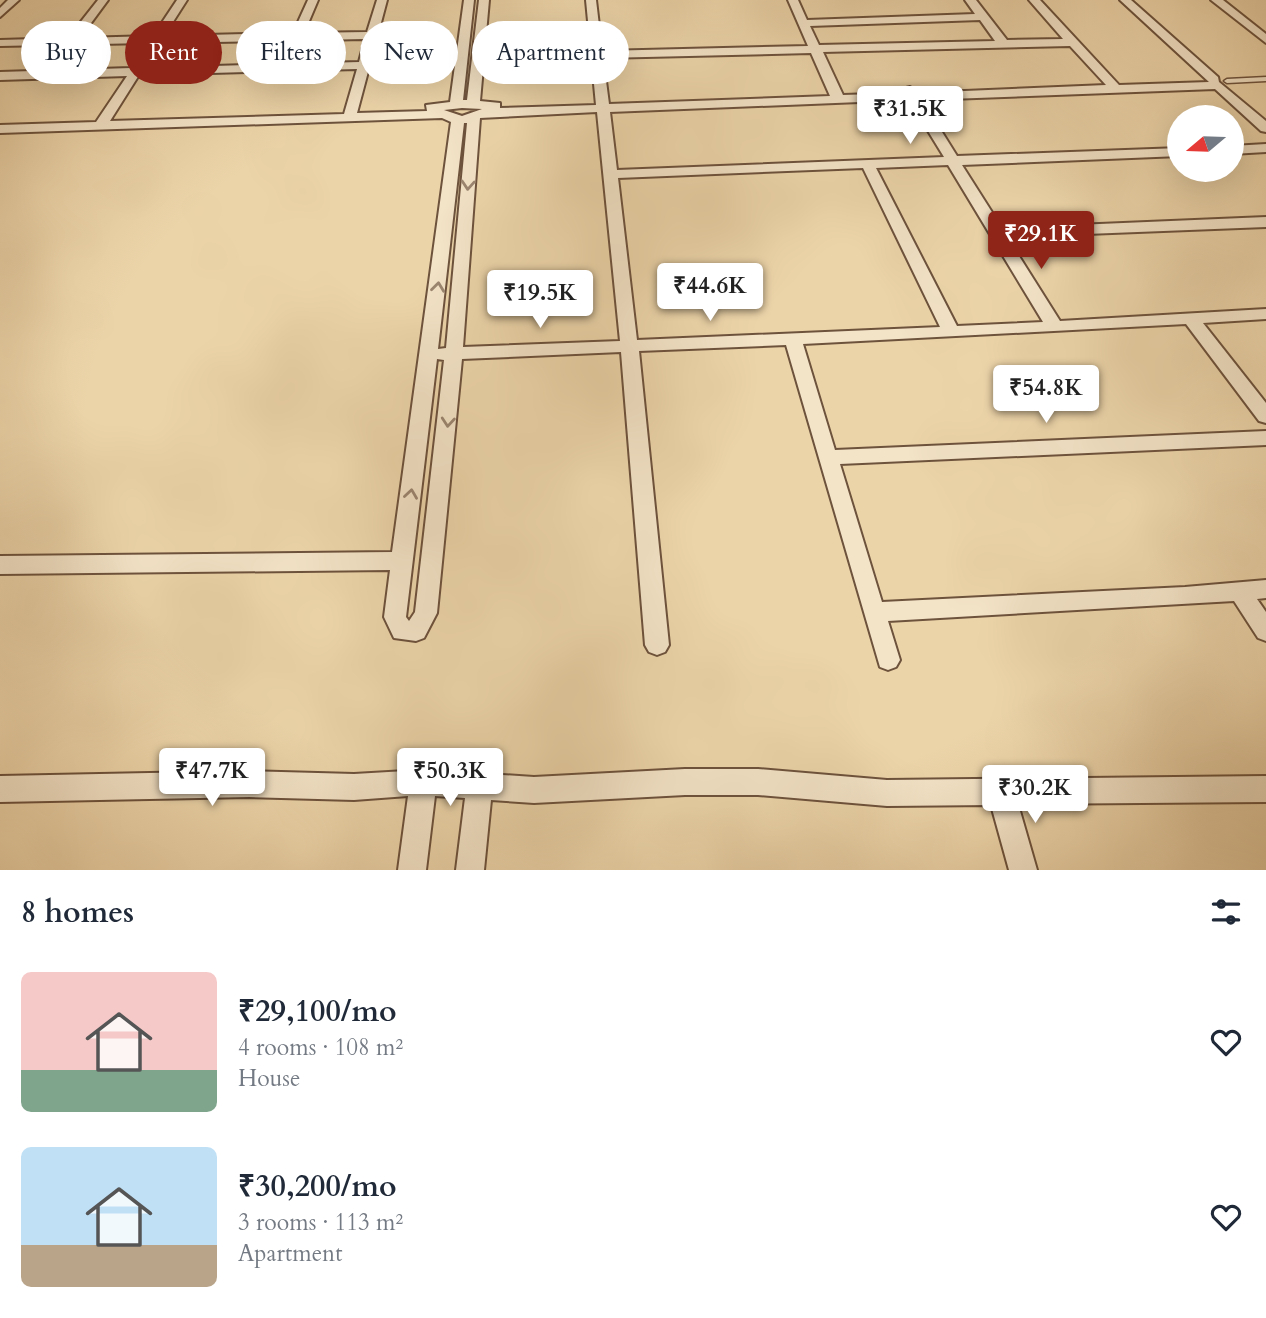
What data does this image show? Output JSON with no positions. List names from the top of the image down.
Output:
{
  "north": "left",
  "page": {
    "chip": [
      "Buy",
      "Rent",
      "Filters",
      "New",
      "Apartment"
    ],
    "price": [
      "₹31.5K",
      "₹29.1K",
      "₹44.6K",
      "₹19.5K",
      "₹54.8K",
      "₹47.7K",
      "₹50.3K",
      "₹30.2K"
    ],
    "heading": "8 homes",
    "list": [
      {
        "name": "₹29,100/mo",
        "note": "4 rooms · 108 m² · House"
      },
      {
        "name": "₹30,200/mo",
        "note": "3 rooms · 113 m² · Apartment"
      }
    ]
  }
}
